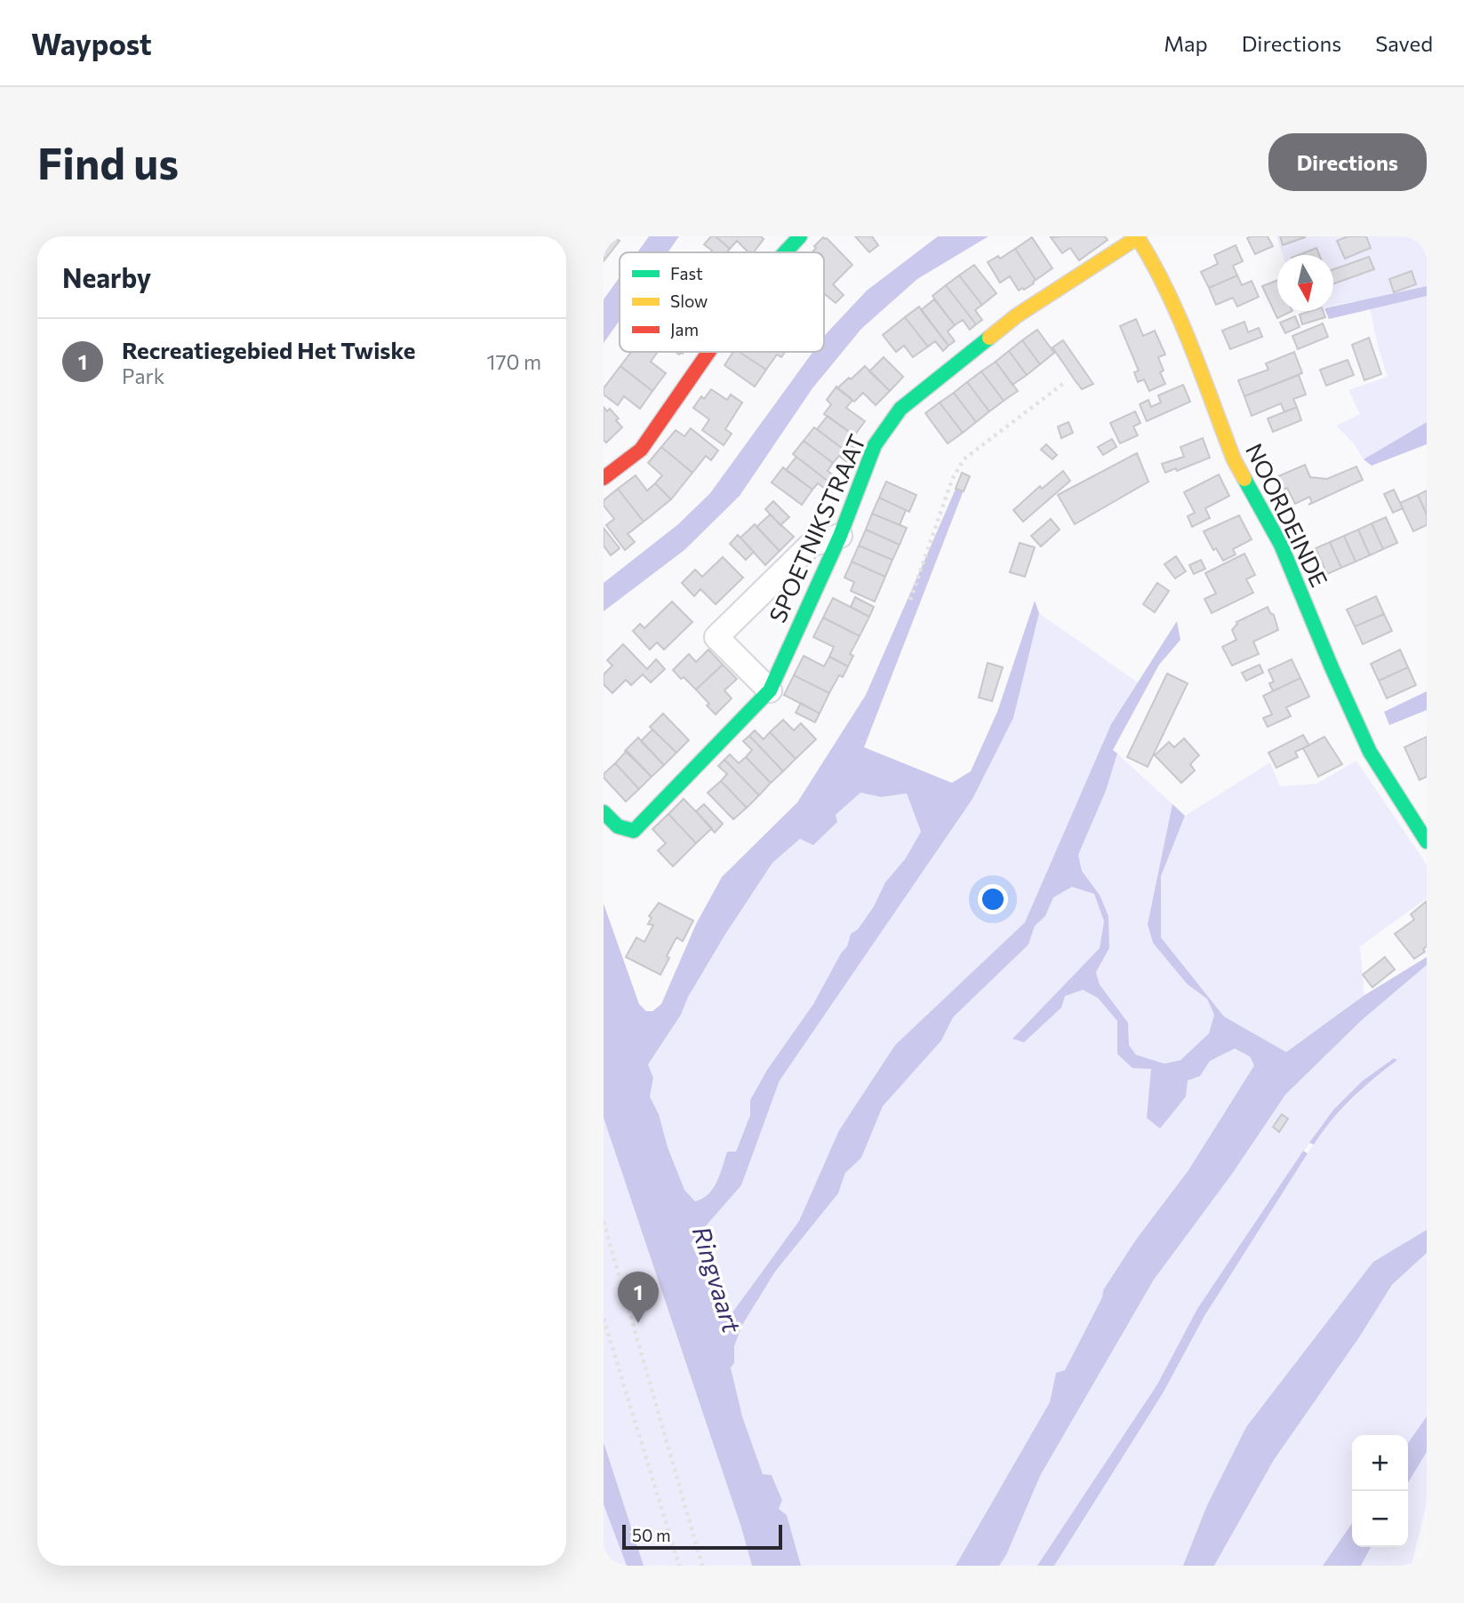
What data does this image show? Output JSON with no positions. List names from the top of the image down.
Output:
{
  "streets": {
    "street": ["NOORDEINDE", "SPOETNIKSTRAAT"]
  },
  "crossings": [
    ["NOORDEINDE", "SPOETNIKSTRAAT"]
  ],
  "water": ["Ringvaart"],
  "legend": ["Fast", "Slow", "Jam"],
  "scale_bar": "50 m",
  "north": "bottom",
  "page": {
    "header": "Waypost",
    "nav": ["Map", "Directions", "Saved"],
    "buttons": "Directions",
    "title": "Find us",
    "heading": "Nearby",
    "list": [
      {
        "mark": "1",
        "name": "Recreatiegebied Het Twiske",
        "note": "Park",
        "value": "170 m"
      }
    ],
    "pins": "1",
    "map_buttons": ["+", "−"],
    "scale": "50 m"
  }
}
